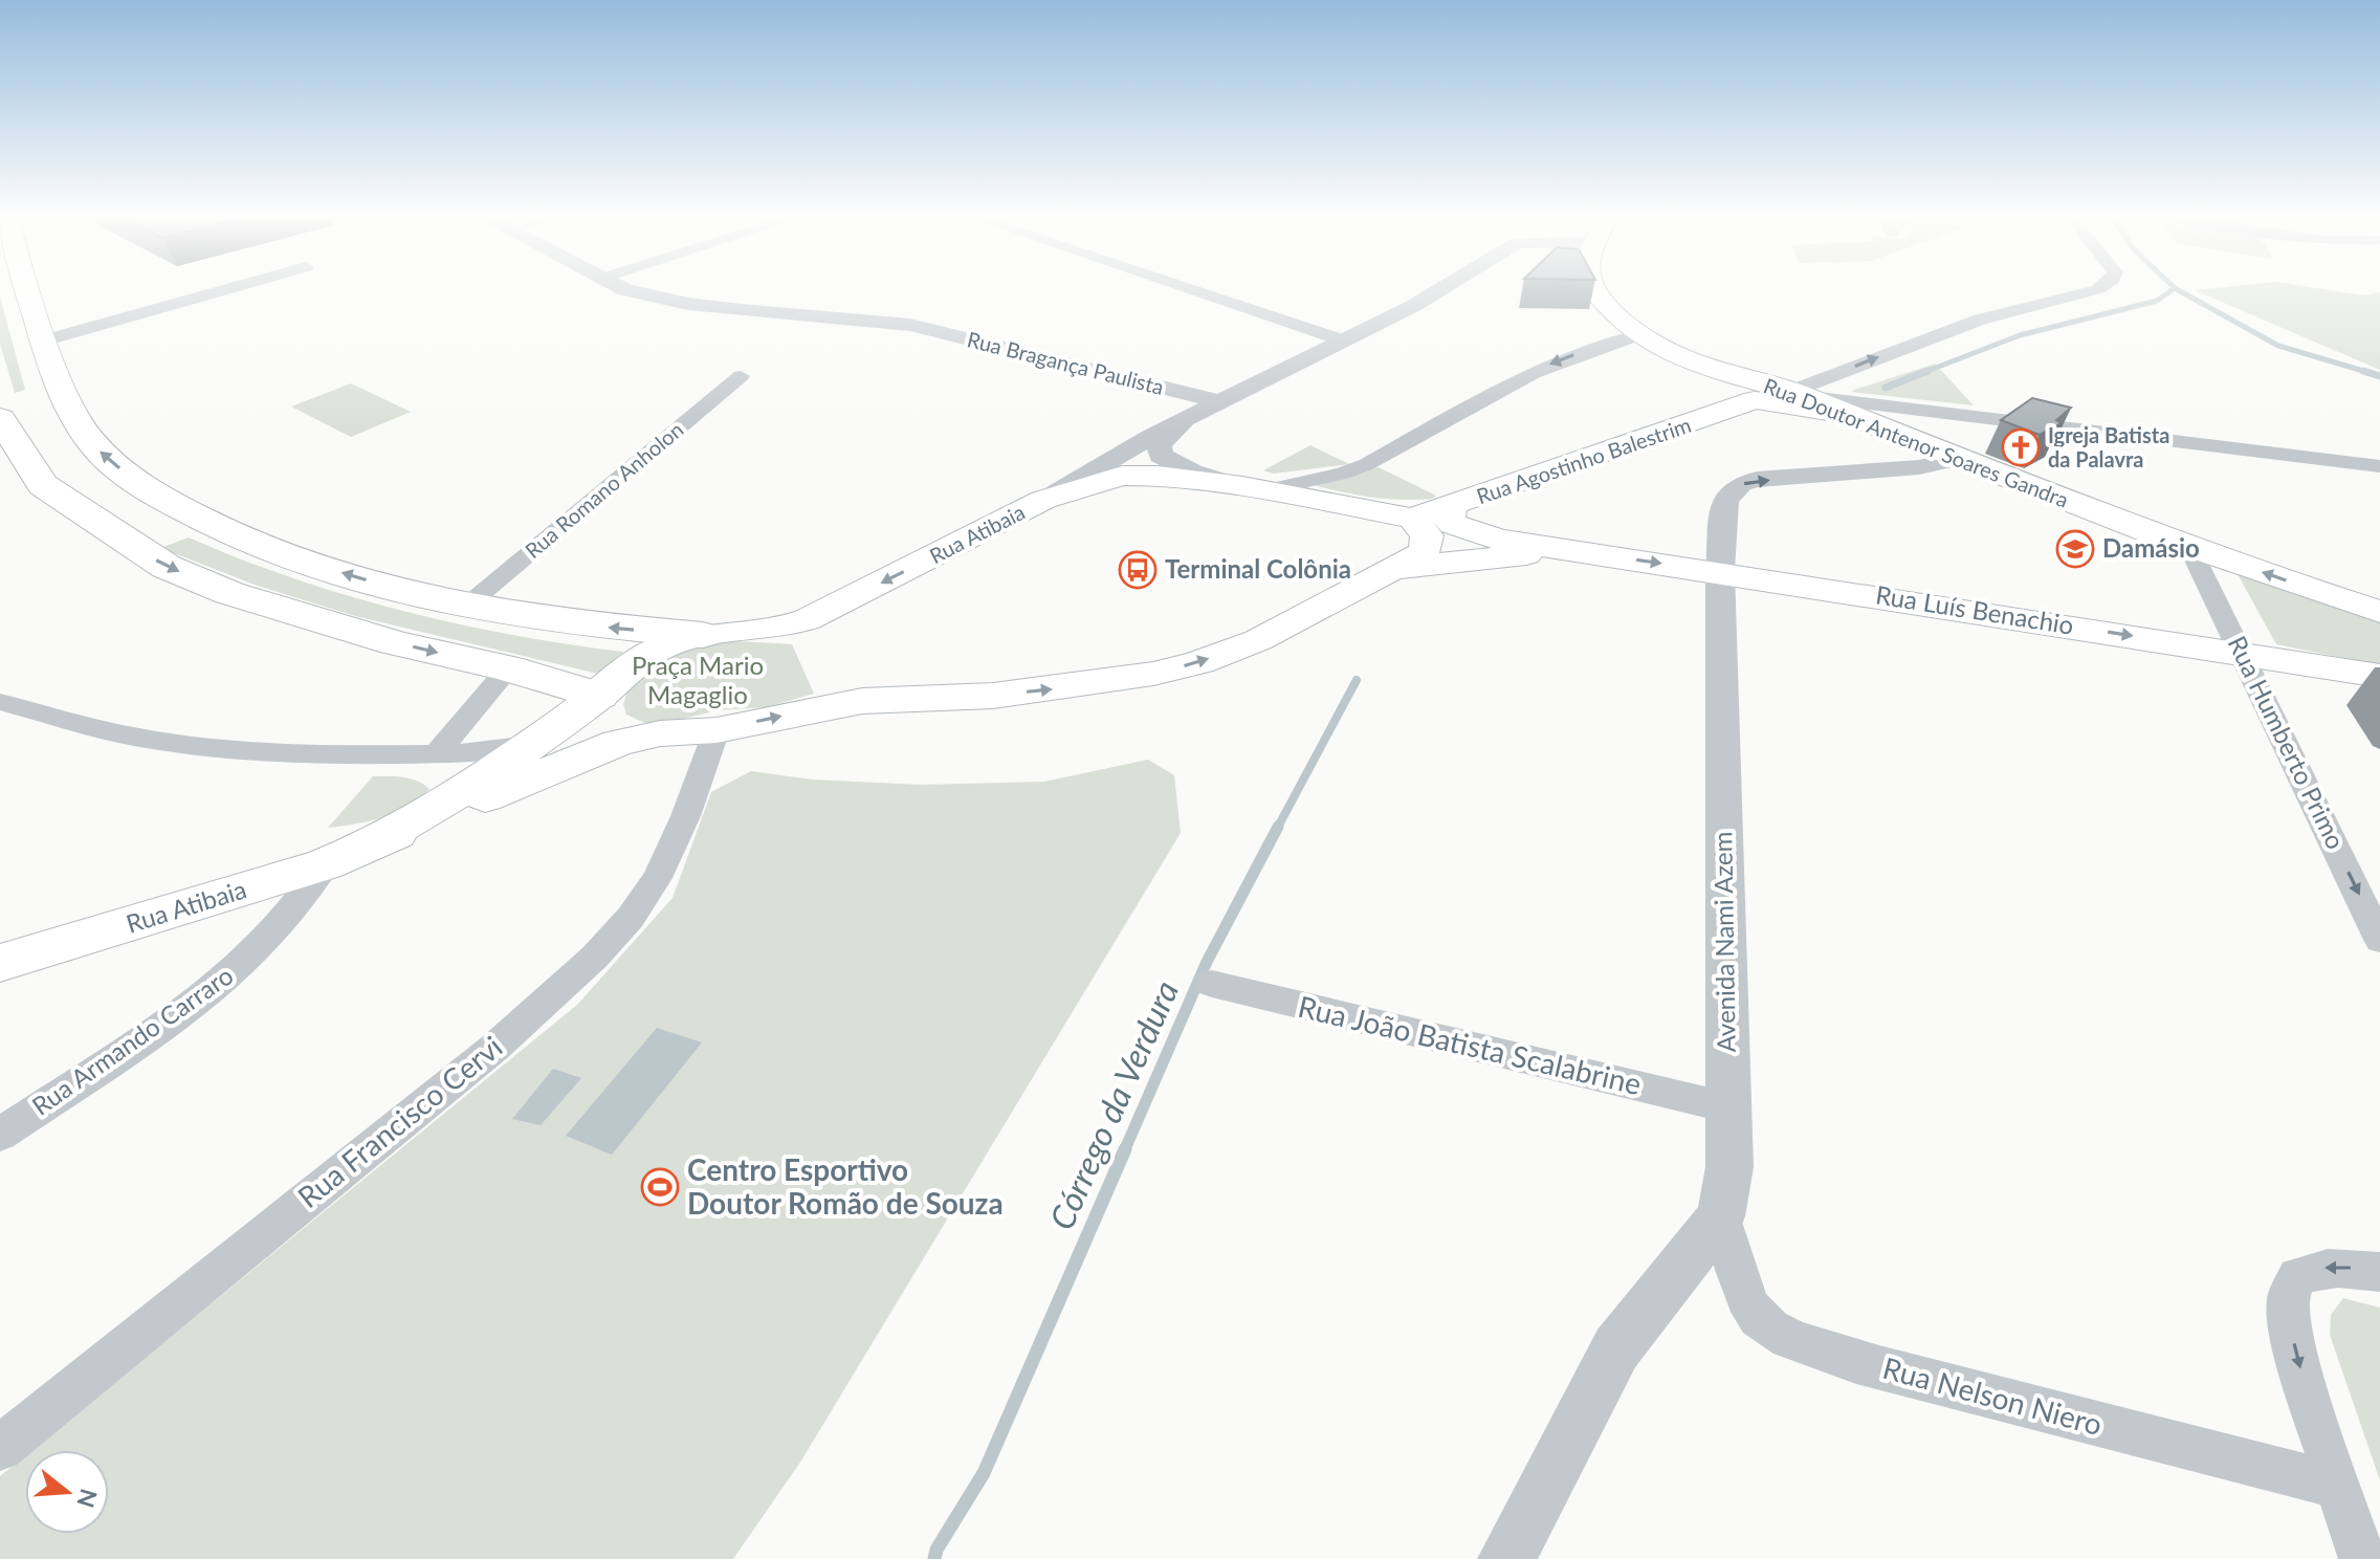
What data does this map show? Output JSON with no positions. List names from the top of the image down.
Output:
{
  "streets": {
    "main road": [
      "Rua Doutor Antenor Soares Gandra",
      "Rua Agostinho Balestrim",
      "Rua Atibaia",
      "Rua Luís Benachio"
    ],
    "street": [
      "Rua Bragança Paulista",
      "Rua Romano Anholon",
      "Rua Humberto Primo",
      "Avenida Nami Azem",
      "Rua Armando Carraro",
      "Rua João Batista Scalabrine",
      "Rua Francisco Cervi",
      "Rua Nelson Niero"
    ]
  },
  "crossings": [
    ["Rua Bragança Paulista", "Rua Atibaia"],
    ["Rua Doutor Antenor Soares Gandra", "Rua Agostinho Balestrim"],
    ["Rua Doutor Antenor Soares Gandra", "Rua Humberto Primo"],
    ["Rua Doutor Antenor Soares Gandra", "Avenida Nami Azem"],
    ["Rua Agostinho Balestrim", "Rua Atibaia"],
    ["Rua Agostinho Balestrim", "Rua Luís Benachio"],
    ["Rua Atibaia", "Rua Luís Benachio"],
    ["Rua Atibaia", "Rua Armando Carraro"],
    ["Rua Atibaia", "Rua Francisco Cervi"],
    ["Rua Luís Benachio", "Rua Humberto Primo"],
    ["Rua Luís Benachio", "Avenida Nami Azem"],
    ["Avenida Nami Azem", "Rua João Batista Scalabrine"],
    ["Avenida Nami Azem", "Rua Nelson Niero"]
  ],
  "one_way": ["Rua Luís Benachio", "Rua Humberto Primo"],
  "water": ["Córrego da Verdura"],
  "parks": ["Praça Mario Magaglio"],
  "places": {
    "church": ["Igreja Batista da Palavra"],
    "school or university": ["Damásio"],
    "bus stop": ["Terminal Colônia"],
    "sports": ["Centro Esportivo Doutor Romão de Souza"]
  },
  "north": "right"
}
